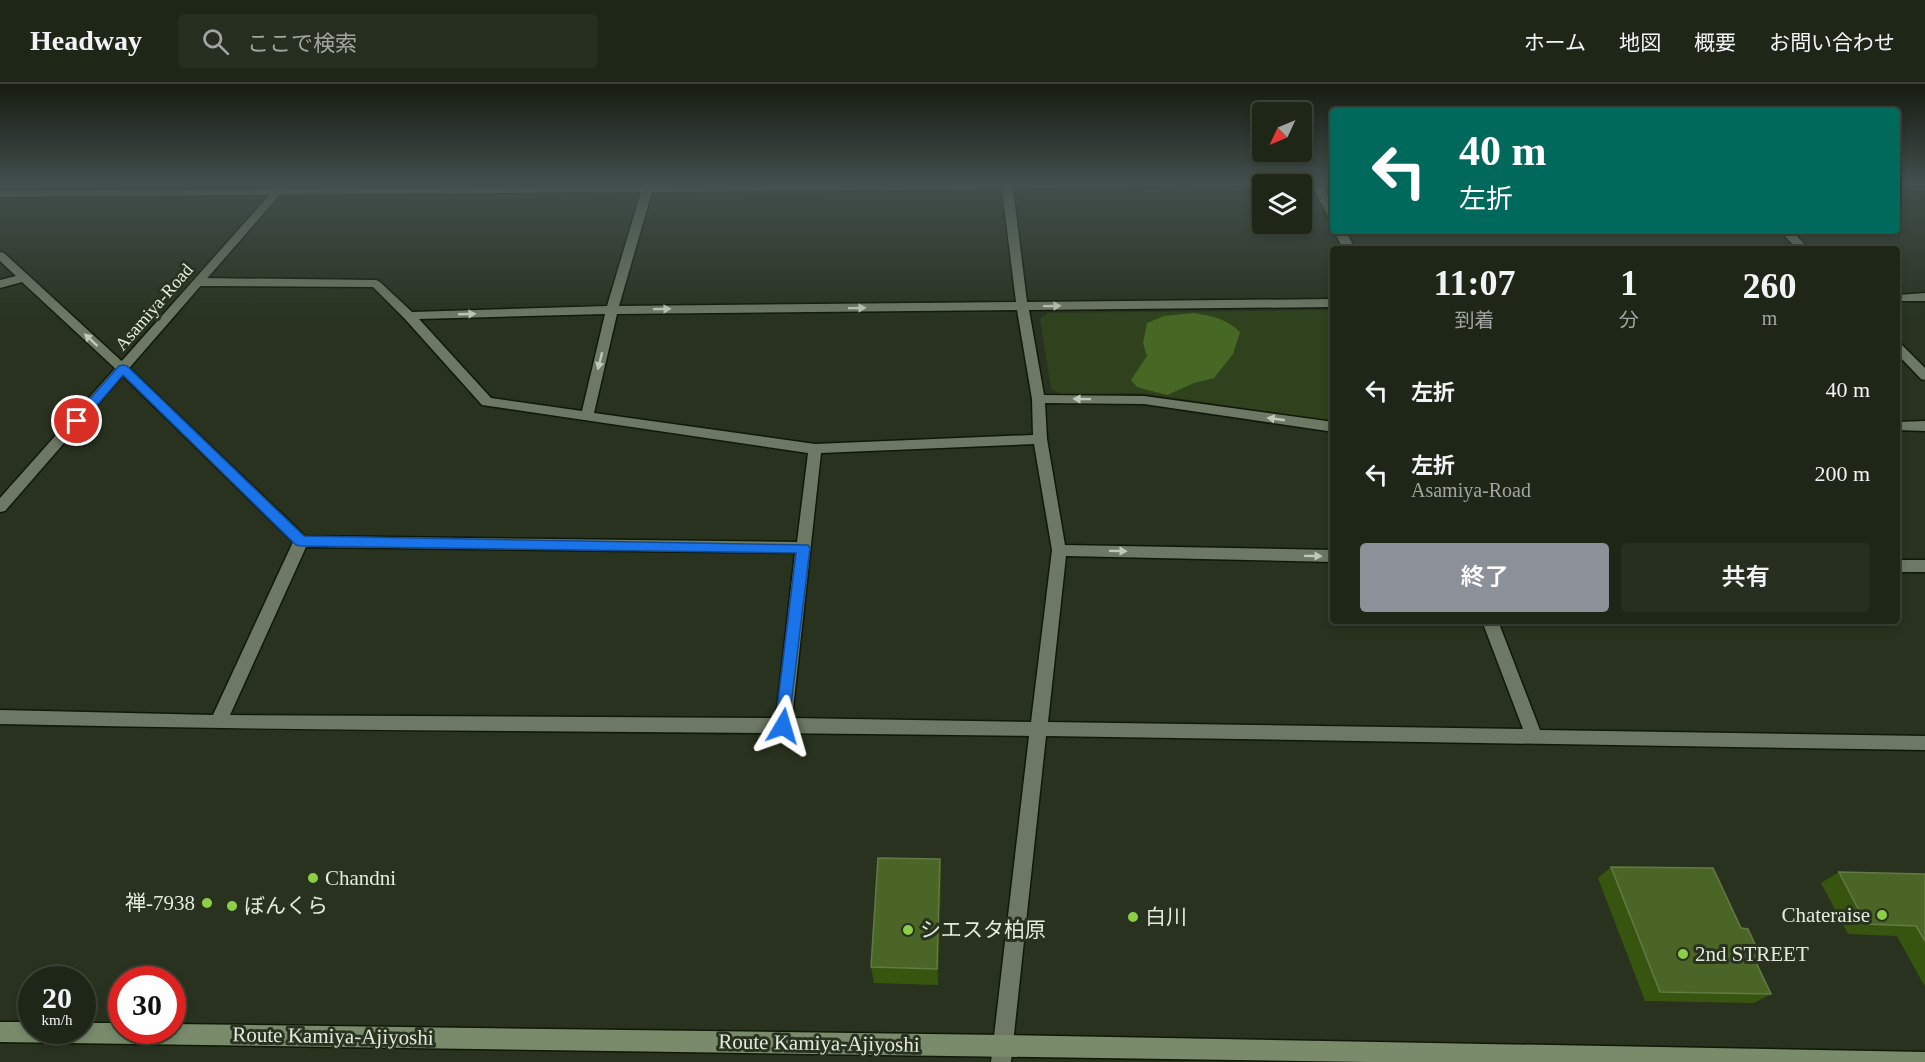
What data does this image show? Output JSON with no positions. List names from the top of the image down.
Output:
{
  "streets": {
    "main road": ["Route Kamiya-Ajiyoshi"],
    "street": ["Asamiya-Road"]
  },
  "places": [
    "Chandni",
    "禅-7938",
    "ぼんくら",
    "Chateraise",
    "白川",
    "シエスタ柏原",
    "2nd STREET"
  ],
  "north": "bottom left",
  "page": {
    "header": "Headway",
    "search": "ここで検索",
    "nav": [
      "ホーム",
      "地図",
      "概要",
      "お問い合わせ"
    ],
    "turn": ["40 m", "左折"],
    "eta": [
      "11:07",
      "到着",
      "1",
      "分",
      "260",
      "m"
    ],
    "list": [
      {
        "name": "左折",
        "value": "40 m"
      },
      {
        "name": "左折",
        "note": "Asamiya-Road",
        "value": "200 m"
      }
    ],
    "buttons": ["終了", "共有"],
    "speed": "20 km/h",
    "limit": "30"
  }
}
